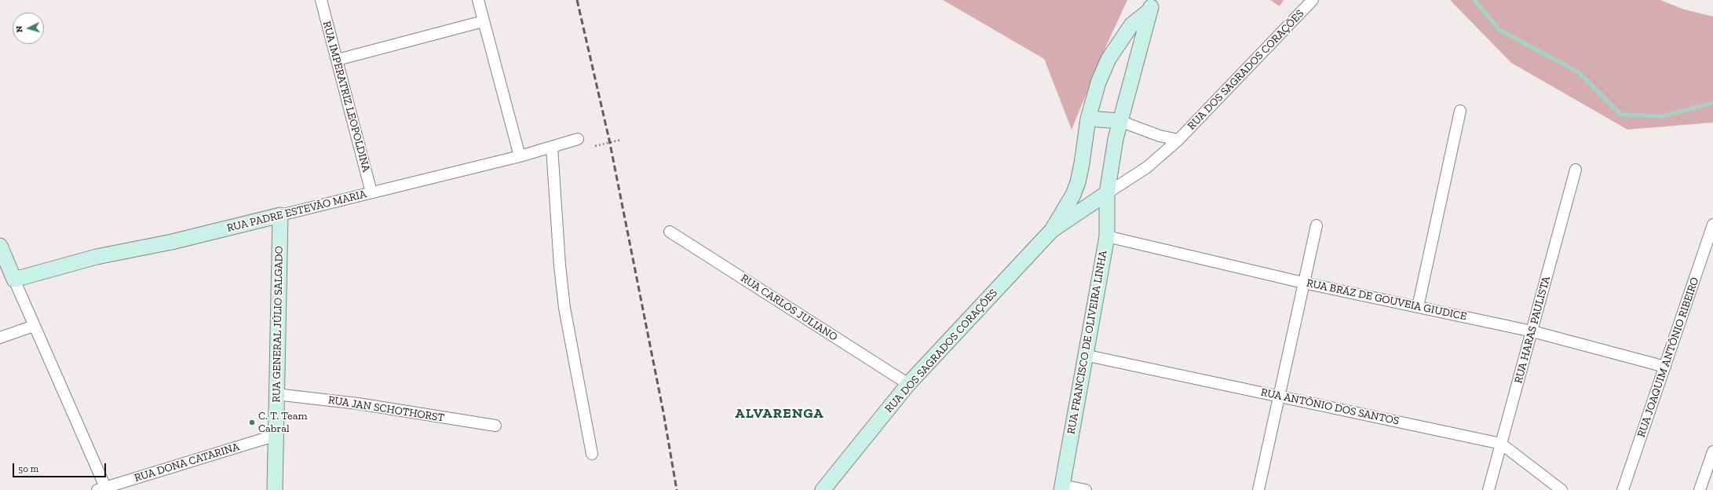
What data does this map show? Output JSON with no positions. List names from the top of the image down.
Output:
{
  "streets": {
    "main road": [
      "RUA DOS SAGRADOS CORAÇÕES",
      "RUA PADRE ESTEVÃO MARIA",
      "RUA GENERAL JÚLIO SALGADO",
      "RUA FRANCISCO DE OLIVEIRA LINHA"
    ],
    "street": [
      "RUA IMPERATRIZ LEOPOLDINA",
      "RUA BRÁZ DE GOUVEIA GIUDICE",
      "RUA CARLOS JULIANO",
      "RUA HARAS PAULISTA",
      "RUA JOAQUIM ANTÔNIO RIBEIRO",
      "RUA ANTÔNIO DOS SANTOS",
      "RUA JAN SCHOTHORST",
      "RUA DONA CATARINA"
    ]
  },
  "crossings": [
    ["RUA DOS SAGRADOS CORAÇÕES", "RUA CARLOS JULIANO"],
    ["RUA DOS SAGRADOS CORAÇÕES", "RUA FRANCISCO DE OLIVEIRA LINHA"],
    ["RUA IMPERATRIZ LEOPOLDINA", "RUA PADRE ESTEVÃO MARIA"],
    ["RUA PADRE ESTEVÃO MARIA", "RUA GENERAL JÚLIO SALGADO"],
    ["RUA BRÁZ DE GOUVEIA GIUDICE", "RUA HARAS PAULISTA"],
    ["RUA BRÁZ DE GOUVEIA GIUDICE", "RUA FRANCISCO DE OLIVEIRA LINHA"],
    ["RUA BRÁZ DE GOUVEIA GIUDICE", "RUA JOAQUIM ANTÔNIO RIBEIRO"],
    ["RUA GENERAL JÚLIO SALGADO", "RUA JAN SCHOTHORST"],
    ["RUA GENERAL JÚLIO SALGADO", "RUA DONA CATARINA"],
    ["RUA HARAS PAULISTA", "RUA ANTÔNIO DOS SANTOS"],
    ["RUA FRANCISCO DE OLIVEIRA LINHA", "RUA ANTÔNIO DOS SANTOS"]
  ],
  "districts": ["ALVARENGA"],
  "places": ["C. T. Team Cabral"],
  "scale_bar": "50 m",
  "north": "left"
}
